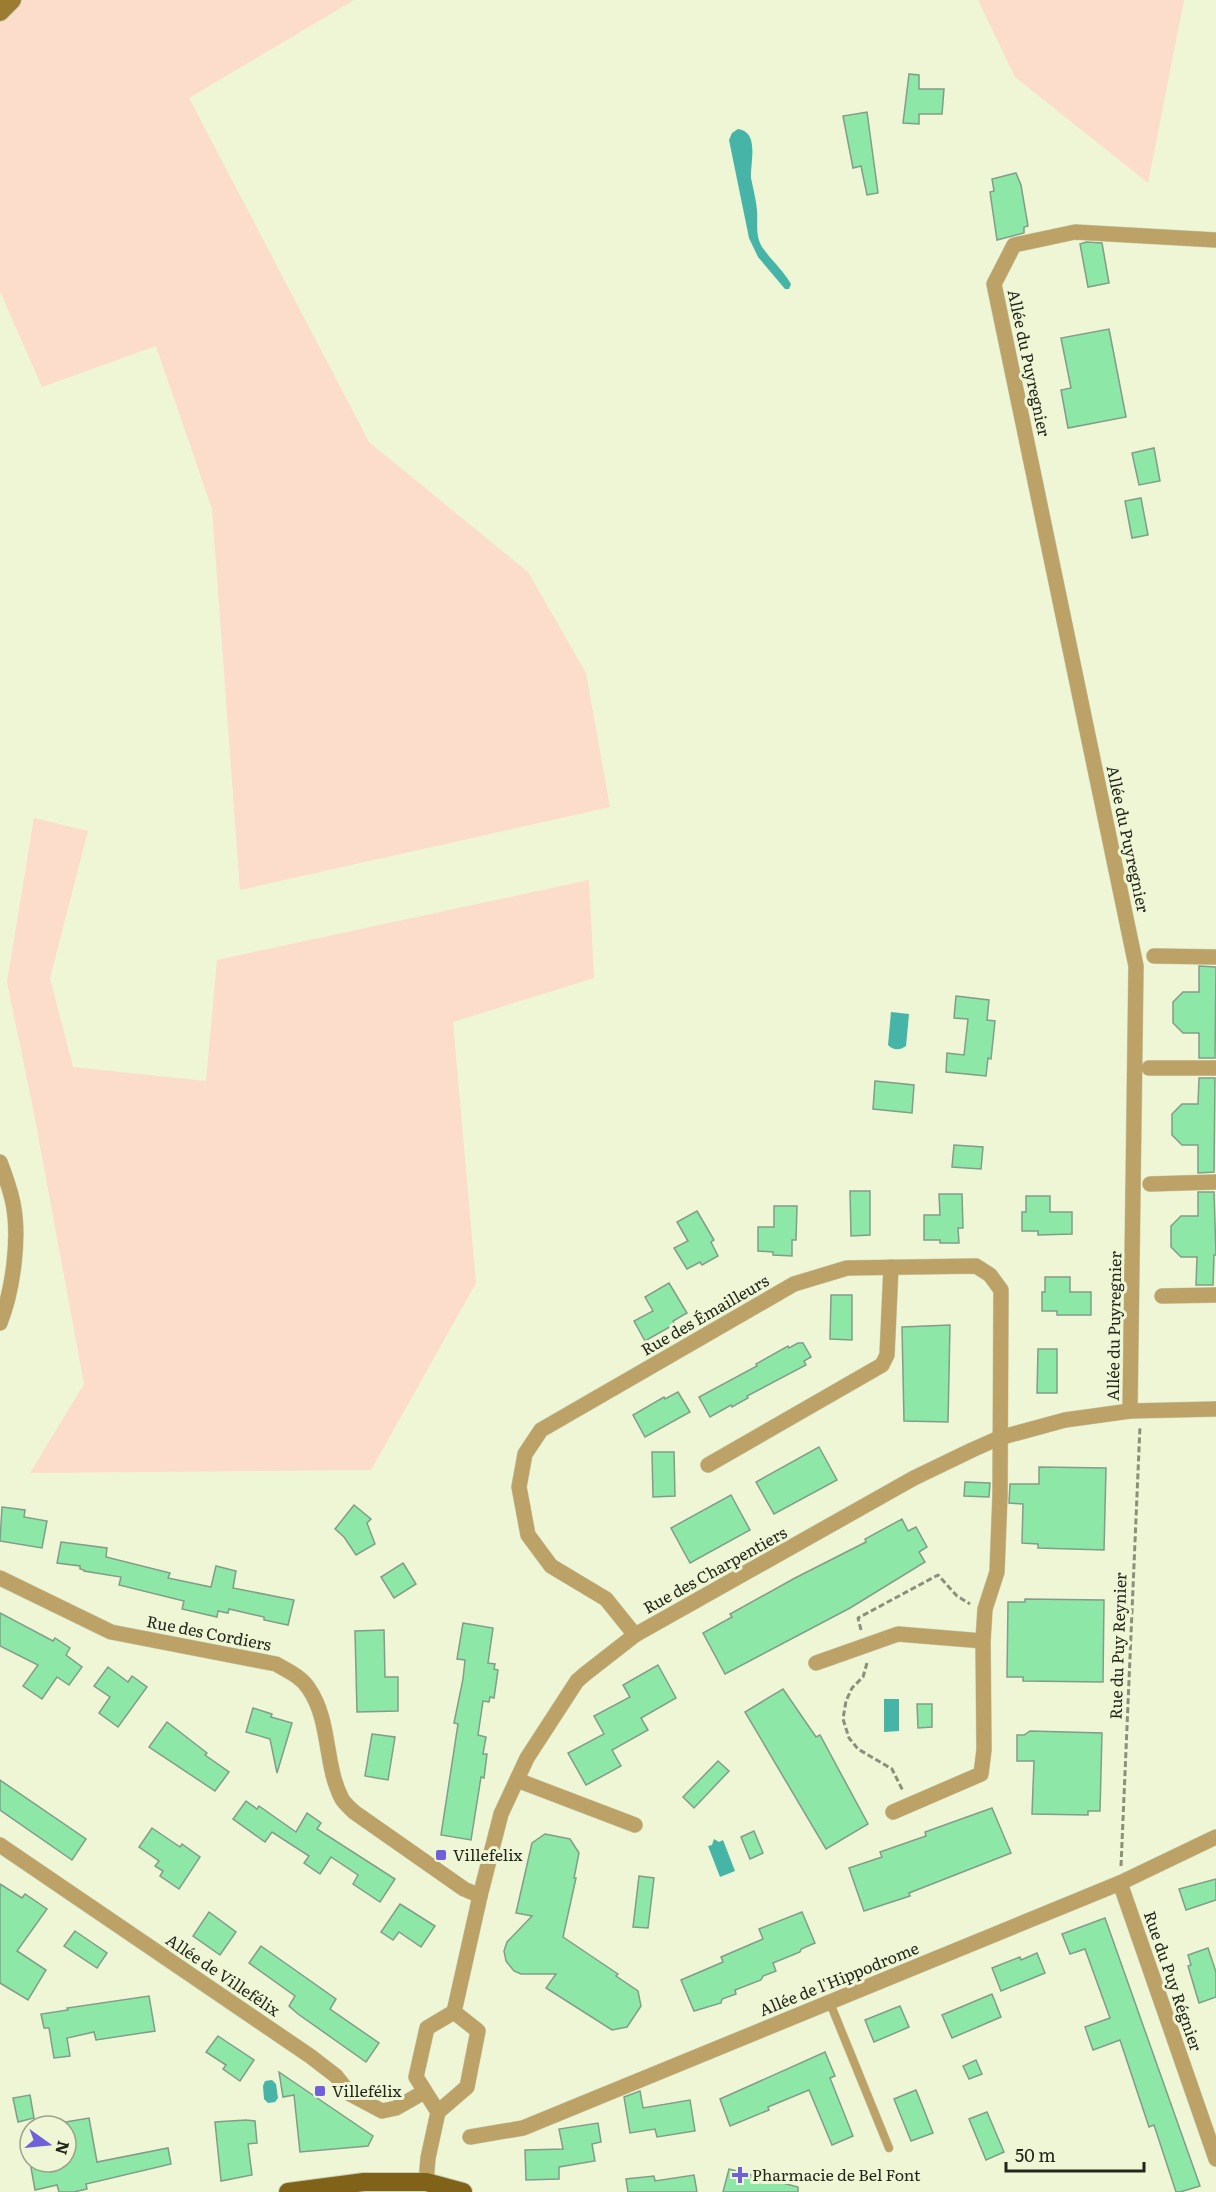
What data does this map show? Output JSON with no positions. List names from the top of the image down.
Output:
{
  "streets": {
    "street": [
      "Allée du Puyregnier",
      "Rue des Émailleurs",
      "Rue des Charpentiers",
      "Rue des Cordiers",
      "Allée de Villefélix",
      "Allée de l'Hippodrome",
      "Rue du Puy Régnier"
    ],
    "path": ["Rue du Puy Reynier"]
  },
  "crossings": [
    ["Allée du Puyregnier", "Rue des Charpentiers"],
    ["Allée du Puyregnier", "Rue du Puy Reynier"],
    ["Rue des Émailleurs", "Rue des Charpentiers"],
    ["Rue des Charpentiers", "Rue des Cordiers"],
    ["Rue des Charpentiers", "Rue du Puy Reynier"],
    ["Rue du Puy Reynier", "Allée de l'Hippodrome"],
    ["Rue du Puy Reynier", "Rue du Puy Régnier"],
    ["Allée de l'Hippodrome", "Rue du Puy Régnier"]
  ],
  "places": {
    "transit": ["Villefelix", "Villefélix"],
    "health": ["Pharmacie de Bel Font"]
  },
  "scale_bar": "50 m",
  "north": "right"
}
